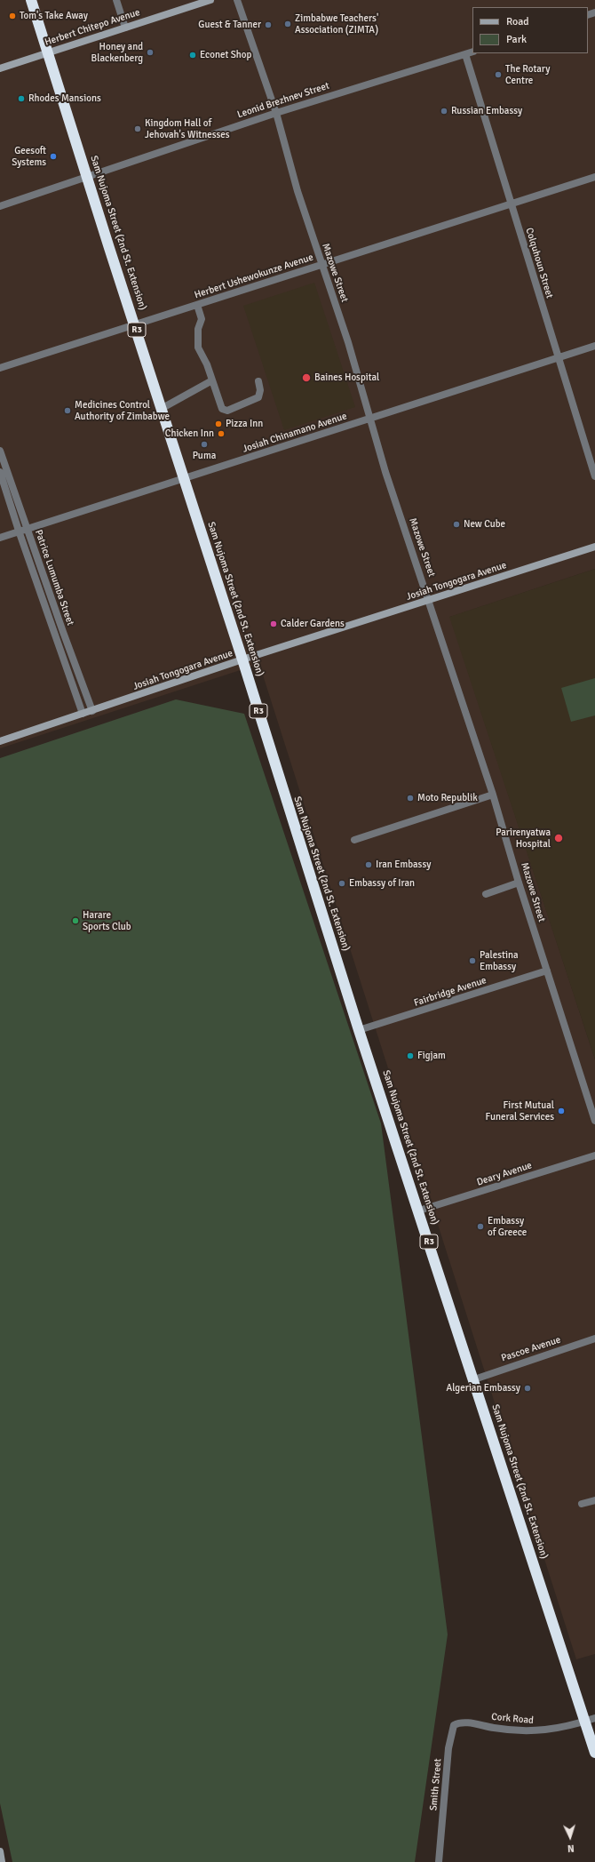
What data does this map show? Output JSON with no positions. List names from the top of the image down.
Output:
{
  "streets": {
    "highway": ["Sam Nujoma Street (2nd St. Extension)", "R3"],
    "main road": ["Herbert Chitepo Avenue", "Josiah Tongogara Avenue"],
    "street": [
      "Leonid Brezhnev Street",
      "Colquhoun Street",
      "Mazowe Street",
      "Herbert Ushewokunze Avenue",
      "Josiah Chinamano Avenue",
      "Patrice Lumumba Street",
      "Fairbridge Avenue",
      "Deary Avenue",
      "Pascoe Avenue",
      "Cork Road",
      "Smith Street"
    ]
  },
  "crossings": [
    ["Herbert Chitepo Avenue", "Sam Nujoma Street (2nd St. Extension)"],
    ["Leonid Brezhnev Street", "Sam Nujoma Street (2nd St. Extension)"],
    ["Leonid Brezhnev Street", "Colquhoun Street"],
    ["Leonid Brezhnev Street", "Mazowe Street"],
    ["Sam Nujoma Street (2nd St. Extension)", "Herbert Ushewokunze Avenue"],
    ["Sam Nujoma Street (2nd St. Extension)", "Josiah Chinamano Avenue"],
    ["Sam Nujoma Street (2nd St. Extension)", "Josiah Tongogara Avenue"],
    ["Sam Nujoma Street (2nd St. Extension)", "Fairbridge Avenue"],
    ["Sam Nujoma Street (2nd St. Extension)", "Deary Avenue"],
    ["Sam Nujoma Street (2nd St. Extension)", "Pascoe Avenue"],
    ["Sam Nujoma Street (2nd St. Extension)", "Cork Road"],
    ["Colquhoun Street", "Herbert Ushewokunze Avenue"],
    ["Colquhoun Street", "Josiah Chinamano Avenue"],
    ["Mazowe Street", "Herbert Ushewokunze Avenue"],
    ["Mazowe Street", "Josiah Chinamano Avenue"],
    ["Mazowe Street", "Josiah Tongogara Avenue"],
    ["Mazowe Street", "Fairbridge Avenue"],
    ["Josiah Chinamano Avenue", "Patrice Lumumba Street"],
    ["Patrice Lumumba Street", "Josiah Tongogara Avenue"],
    ["Cork Road", "Smith Street"]
  ],
  "places": [
    "Tom's Take Away",
    "Zimbabwe Teachers' Association (ZIMTA)",
    "Guest & Tanner",
    "Honey and Blackenberg",
    "Econet Shop",
    "The Rotary Centre",
    "Rhodes Mansions",
    "Russian Embassy",
    "Kingdom Hall of Jehovah's Witnesses",
    "Geesoft Systems",
    "Baines Hospital",
    "Medicines Control Authority of Zimbabwe",
    "Pizza Inn",
    "Chicken Inn",
    "Puma",
    "New Cube",
    "Calder Gardens",
    "Moto Republik",
    "Parirenyatwa Hospital",
    "Iran Embassy",
    "Embassy of Iran",
    "Harare Sports Club",
    "Palestina Embassy",
    "Figjam",
    "First Mutual Funeral Services",
    "Embassy of Greece",
    "Algerian Embassy"
  ],
  "legend": ["Road", "Park"],
  "north": "bottom"
}
